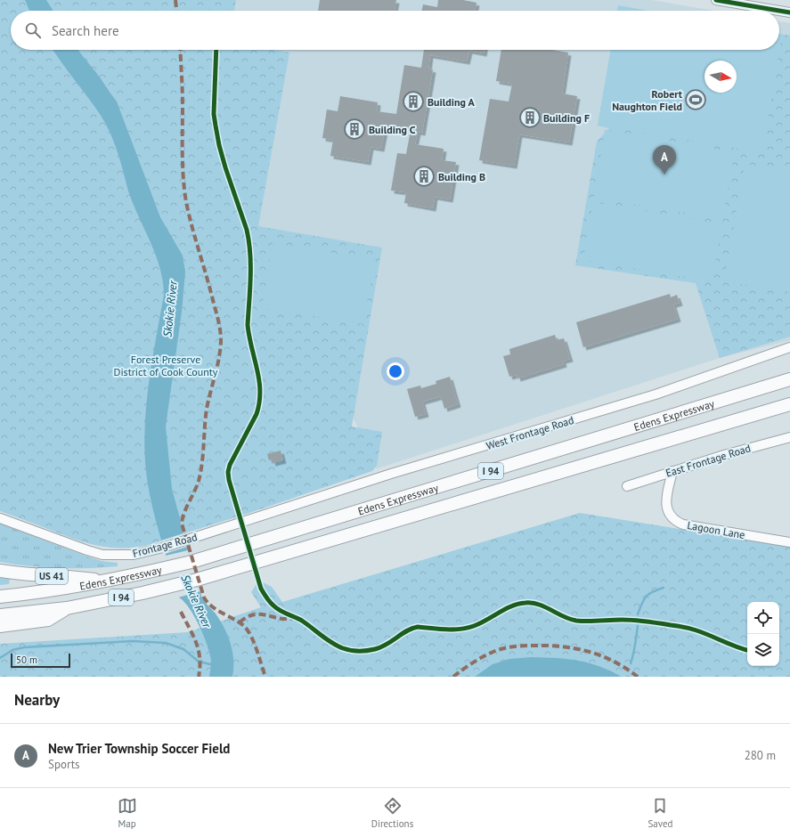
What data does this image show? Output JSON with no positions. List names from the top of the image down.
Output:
{
  "streets": {
    "highway": ["Edens Expressway", "I 94", "US 41"],
    "street": [
      "West Frontage Road",
      "East Frontage Road",
      "Lagoon Lane",
      "Frontage Road"
    ]
  },
  "crossings": [
    ["Edens Expressway", "US 41"],
    ["West Frontage Road", "Frontage Road"],
    ["East Frontage Road", "Lagoon Lane"]
  ],
  "water": ["Skokie River"],
  "parks": ["Forest Preserve District of Cook County"],
  "places": {
    "sports": ["Robert Naughton Field"],
    "building": [
      "Building A",
      "Building F",
      "Building C",
      "Building B"
    ]
  },
  "scale_bar": "50 m",
  "north": "right",
  "page": {
    "search": "Search here",
    "pins": "A",
    "scale": "50 m",
    "heading": "Nearby",
    "list": [
      {
        "mark": "A",
        "name": "New Trier Township Soccer Field",
        "note": "Sports",
        "value": "280 m"
      }
    ],
    "nav": ["Map", "Directions", "Saved"]
  }
}
